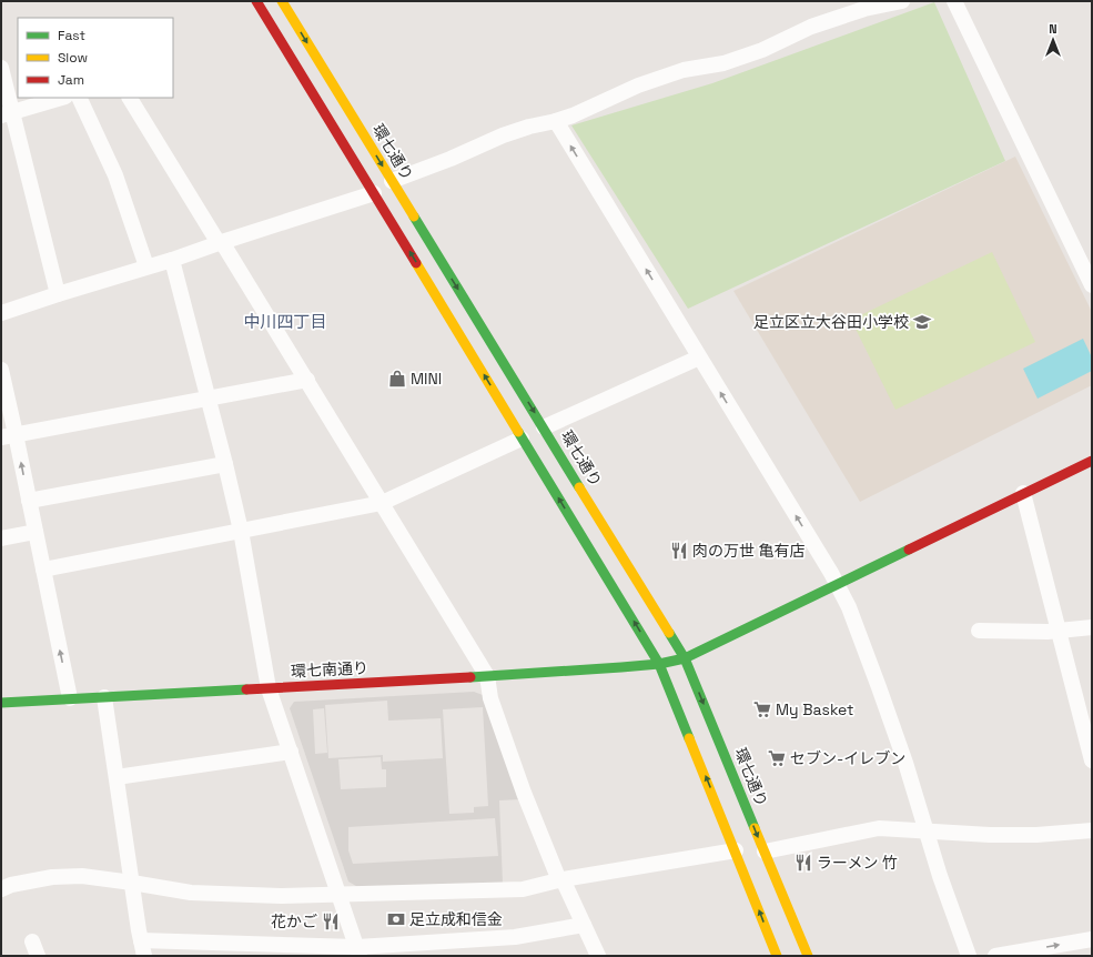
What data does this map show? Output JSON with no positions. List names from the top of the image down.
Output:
{
  "streets": {
    "main road": ["環七通り", "環七南通り"]
  },
  "crossings": [
    ["環七通り", "環七南通り"]
  ],
  "districts": ["中川四丁目"],
  "places": {
    "school or university": ["足立区立大谷田小学校"],
    "shop": ["MINI"],
    "restaurant": ["肉の万世 亀有店", "ラーメン 竹", "花かご"],
    "supermarket": ["My Basket", "セブン-イレブン"],
    "bank": ["足立成和信金"]
  },
  "legend": ["Fast", "Slow", "Jam"],
  "north": "top"
}
